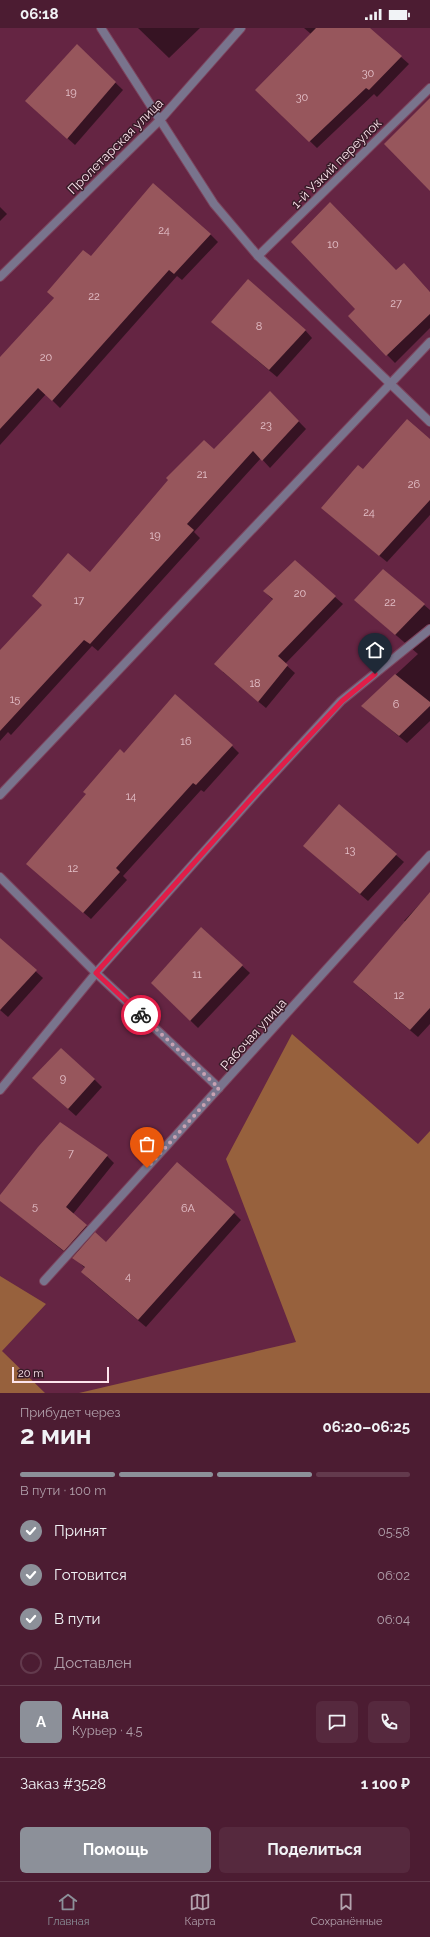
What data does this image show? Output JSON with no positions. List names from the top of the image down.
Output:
{
  "streets": {
    "street": ["Пролетарская улица", "1-й Узкий переулок", "Рабочая улица"]
  },
  "house_numbers": [
    "30",
    "19",
    "30",
    "24",
    "10",
    "22",
    "27",
    "8",
    "20",
    "23",
    "21",
    "26",
    "24",
    "19",
    "20",
    "17",
    "22",
    "18",
    "15",
    "6",
    "16",
    "14",
    "13",
    "12",
    "11",
    "12",
    "9",
    "7",
    "5",
    "6А",
    "4"
  ],
  "scale_bar": "20 m",
  "page": {
    "status": "06:18",
    "scale": "20 m",
    "heading": ["2 мин", "Прибудет через", "06:20–06:25"],
    "panel": [
      "Анна",
      "Курьер · 4.5",
      "Заказ #3528",
      "1 100 ₽"
    ],
    "bar": "В пути · 100 m",
    "list": [
      ["Принят", "05:58"],
      ["Готовится", "06:02"],
      ["В пути", "06:04"],
      "Доставлен"
    ],
    "round": "А",
    "buttons": ["Помощь", "Поделиться"],
    "tabs": ["Главная", "Карта", "Сохранённые"]
  }
}
